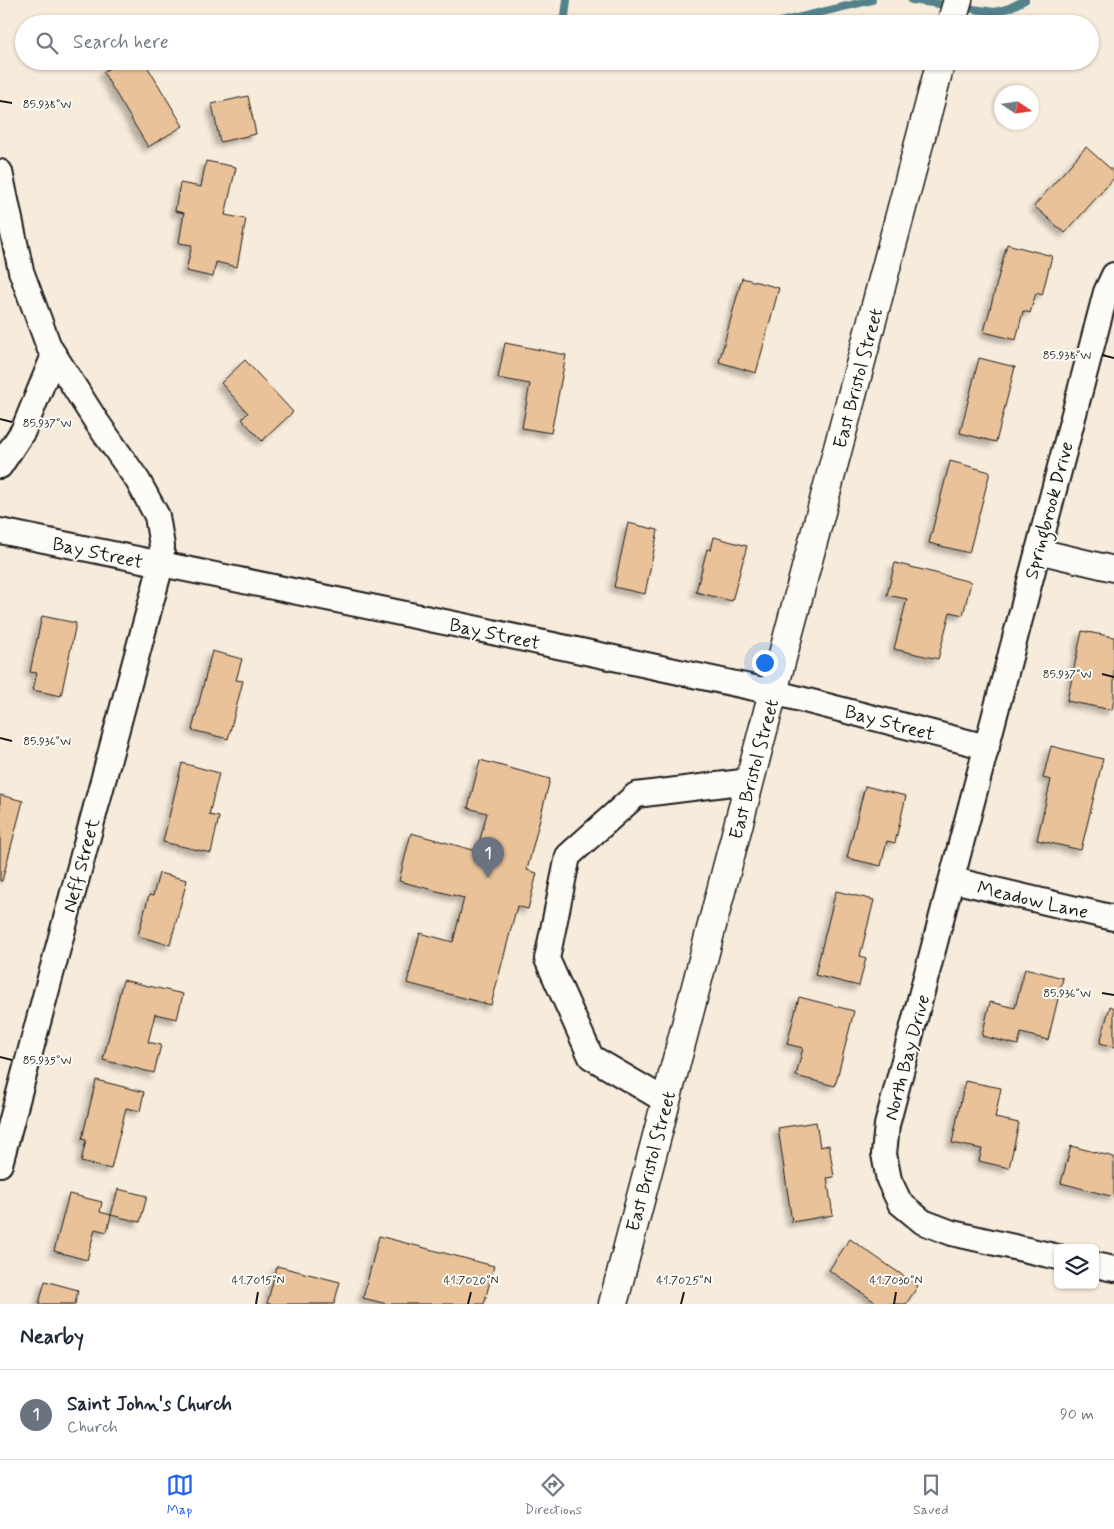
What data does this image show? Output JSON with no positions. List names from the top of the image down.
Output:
{
  "streets": {
    "main road": ["East Bristol Street"],
    "street": [
      "Springbrook Drive",
      "Bay Street",
      "Neff Street",
      "Meadow Lane",
      "North Bay Drive"
    ]
  },
  "crossings": [
    ["East Bristol Street", "Bay Street"],
    ["Springbrook Drive", "Bay Street"],
    ["Springbrook Drive", "North Bay Drive"],
    ["Bay Street", "Neff Street"],
    ["Bay Street", "North Bay Drive"],
    ["Meadow Lane", "North Bay Drive"]
  ],
  "north": "right",
  "page": {
    "search": "Search here",
    "pins": "1",
    "heading": "Nearby",
    "list": [
      {
        "mark": "1",
        "name": "Saint John's Church",
        "note": "Church",
        "value": "90 m"
      }
    ],
    "nav": ["Map", "Directions", "Saved"]
  },
  "coordinates": [
    "85.938°W",
    "85.937°W",
    "85.936°W",
    "85.935°W",
    "41.7015°N",
    "41.7020°N",
    "41.7025°N",
    "41.7030°N"
  ]
}
